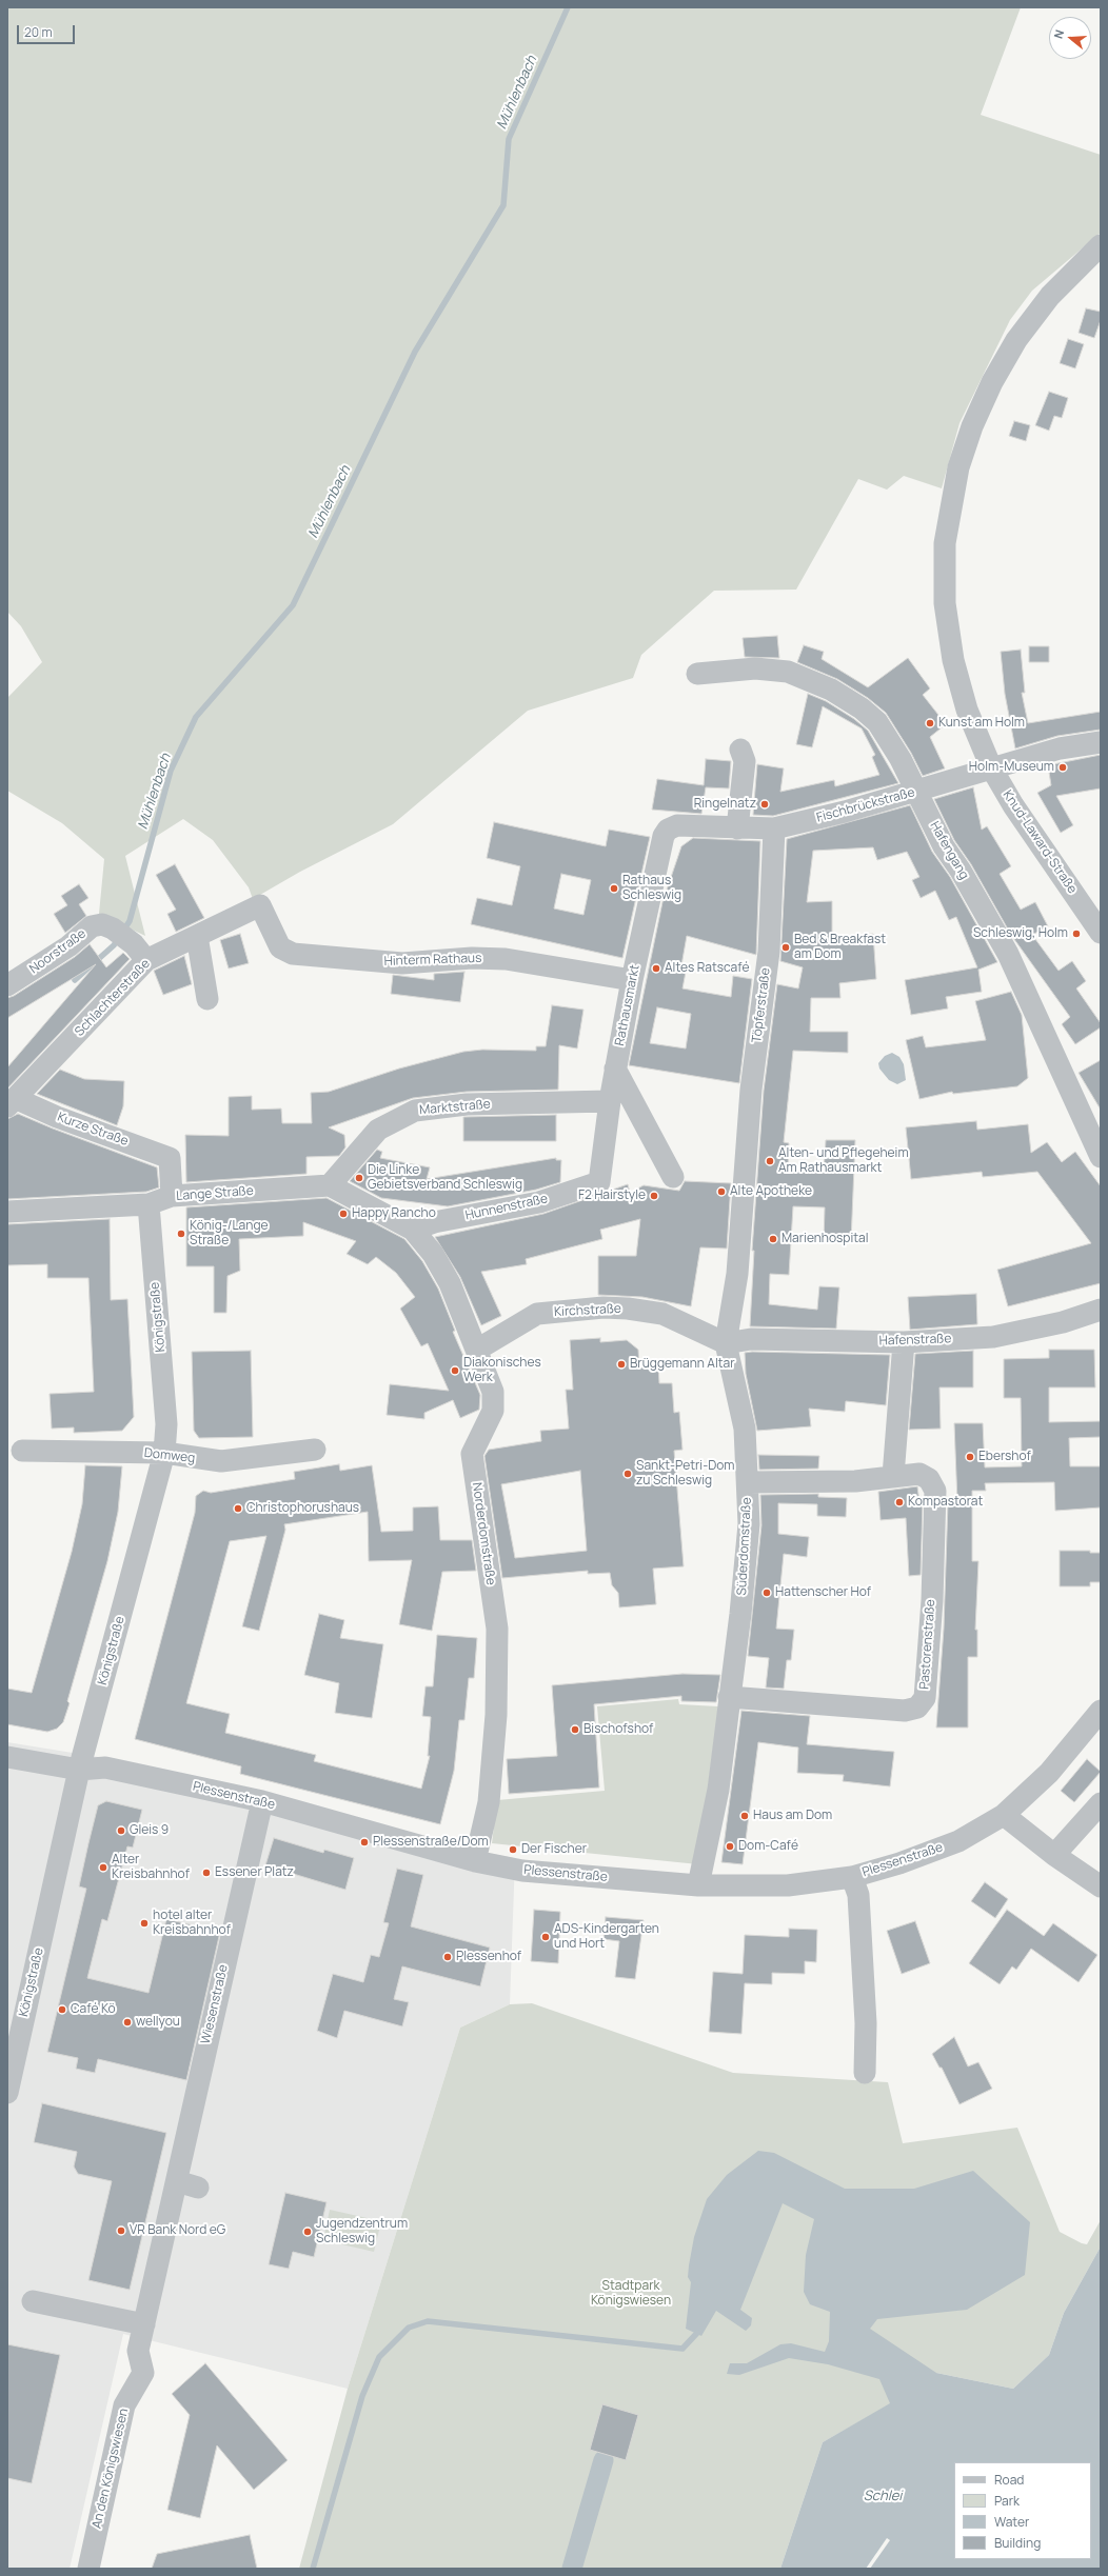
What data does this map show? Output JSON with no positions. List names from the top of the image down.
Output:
{
  "streets": {
    "street": [
      "Fischbrückstraße",
      "Knud-Laward-Straße",
      "Hafengang",
      "Noorstraße",
      "Hinterm Rathaus",
      "Schlachterstraße",
      "Rathausmarkt",
      "Töpferstraße",
      "Marktstraße",
      "Kurze Straße",
      "Lange Straße",
      "Hunnenstraße",
      "Kirchstraße",
      "Königstraße",
      "Hafenstraße",
      "Domweg",
      "Norderdomstraße",
      "Süderdomstraße",
      "Pastorenstraße",
      "Plessenstraße",
      "Wiesenstraße",
      "An den Königswiesen"
    ]
  },
  "crossings": [
    ["Fischbrückstraße", "Knud-Laward-Straße"],
    ["Fischbrückstraße", "Hafengang"],
    ["Fischbrückstraße", "Rathausmarkt"],
    ["Fischbrückstraße", "Töpferstraße"],
    ["Noorstraße", "Schlachterstraße"],
    ["Hinterm Rathaus", "Schlachterstraße"],
    ["Hinterm Rathaus", "Rathausmarkt"],
    ["Schlachterstraße", "Kurze Straße"],
    ["Rathausmarkt", "Marktstraße"],
    ["Rathausmarkt", "Hunnenstraße"],
    ["Töpferstraße", "Süderdomstraße"],
    ["Marktstraße", "Lange Straße"],
    ["Kurze Straße", "Lange Straße"],
    ["Lange Straße", "Königstraße"],
    ["Hunnenstraße", "Norderdomstraße"],
    ["Kirchstraße", "Hafenstraße"],
    ["Kirchstraße", "Norderdomstraße"],
    ["Kirchstraße", "Süderdomstraße"],
    ["Königstraße", "Domweg"],
    ["Königstraße", "Plessenstraße"],
    ["Hafenstraße", "Süderdomstraße"],
    ["Norderdomstraße", "Plessenstraße"],
    ["Süderdomstraße", "Pastorenstraße"],
    ["Süderdomstraße", "Plessenstraße"],
    ["Plessenstraße", "Wiesenstraße"],
    ["Wiesenstraße", "An den Königswiesen"]
  ],
  "water": ["Mühlenbach", "Schlei"],
  "parks": ["Stadtpark Königswiesen"],
  "places": [
    "Kunst am Holm",
    "Holm-Museum",
    "Ringelnatz",
    "Rathaus Schleswig",
    "Schleswig, Holm",
    "Bed & Breakfast am Dom",
    "Altes Ratscafé",
    "Alten- und Pflegeheim Am Rathausmarkt",
    "Die Linke Gebietsverband Schleswig",
    "Alte Apotheke",
    "F2 Hairstyle",
    "Happy Rancho",
    "König-/Lange Straße",
    "Marienhospital",
    "Brüggemann Altar",
    "Diakonisches Werk",
    "Ebershof",
    "Sankt-Petri-Dom zu Schleswig",
    "Kompastorat",
    "Christophorushaus",
    "Hattenscher Hof",
    "Bischofshof",
    "Haus am Dom",
    "Gleis 9",
    "Plessenstraße/Dom",
    "Dom-Café",
    "Der Fischer",
    "Alter Kreisbahnhof",
    "Essener Platz",
    "hotel alter Kreisbahnhof",
    "ADS-Kindergarten und Hort",
    "Plessenhof",
    "Café Kö",
    "wellyou",
    "VR Bank Nord eG",
    "Jugendzentrum Schleswig"
  ],
  "legend": [
    "Road",
    "Park",
    "Water",
    "Building"
  ],
  "scale_bar": "20 m",
  "north": "left"
}
